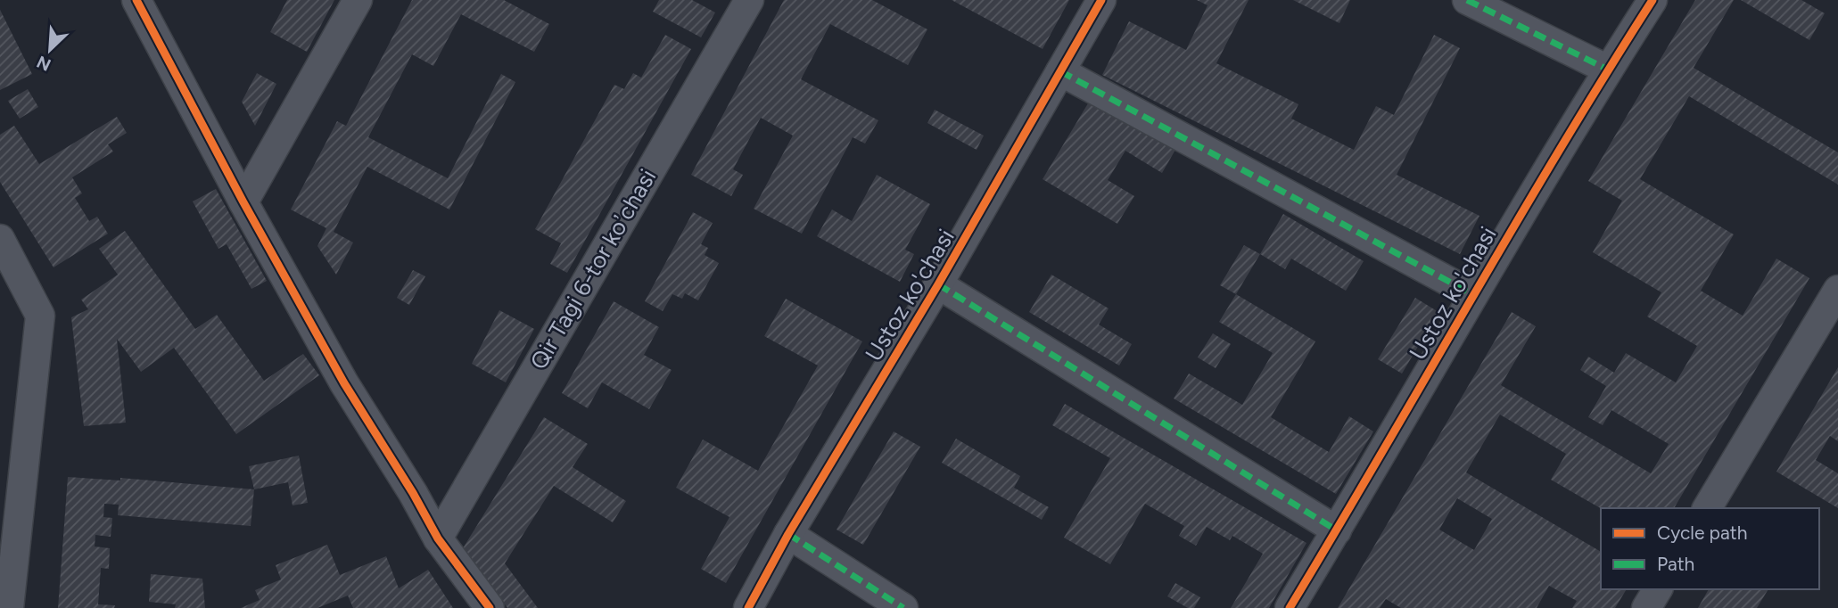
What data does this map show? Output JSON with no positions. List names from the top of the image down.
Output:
{
  "streets": {
    "street": ["Qir Tagi 6-tor koʼchasi", "Ustoz ko'chasi"]
  },
  "legend": ["Cycle path", "Path"],
  "north": "bottom left"
}
